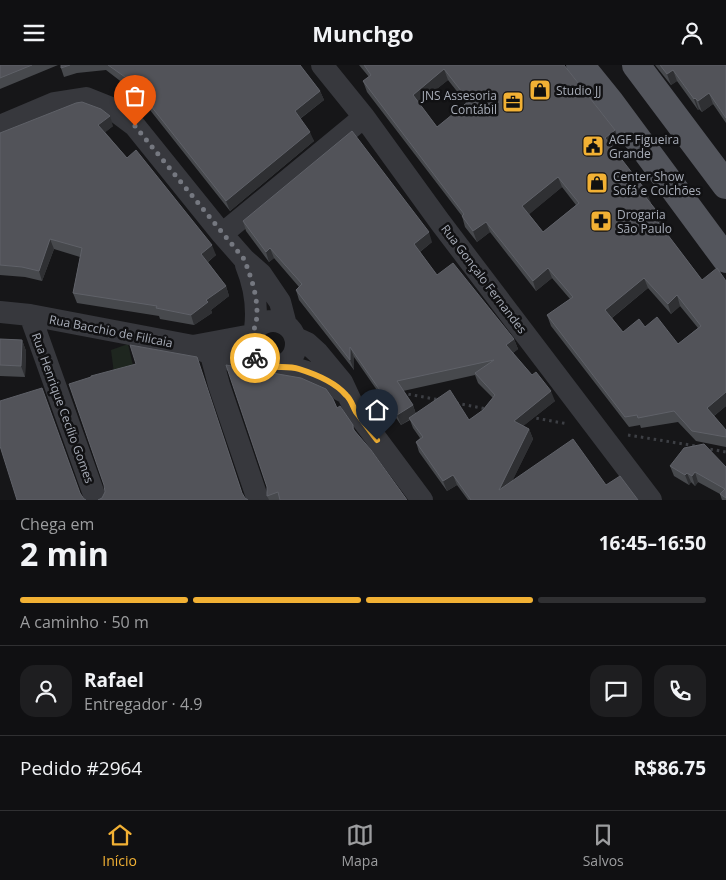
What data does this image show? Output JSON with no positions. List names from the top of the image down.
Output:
{
  "streets": {
    "street": ["Rua Gonçalo Fernandes", "Rua Bacchio de Filicaia", "Rua Henrique Cecílio Gomes"]
  },
  "crossings": [
    ["Rua Bacchio de Filicaia", "Rua Henrique Cecílio Gomes"]
  ],
  "places": {
    "shop": ["Studio JJ", "Center Show Sofá e Colchões"],
    "office": ["JNS Assesoria Contábil"],
    "public building": ["AGF Figueira Grande"],
    "pharmacy": ["Drogaria São Paulo"]
  },
  "page": {
    "header": "Munchgo",
    "heading": ["2 min", "Chega em", "16:45–16:50"],
    "panel": [
      "Rafael",
      "Entregador · 4.9",
      "Pedido #2964",
      "R$86.75"
    ],
    "bar": "A caminho · 50 m",
    "tabs": ["Início", "Mapa", "Salvos"]
  }
}
